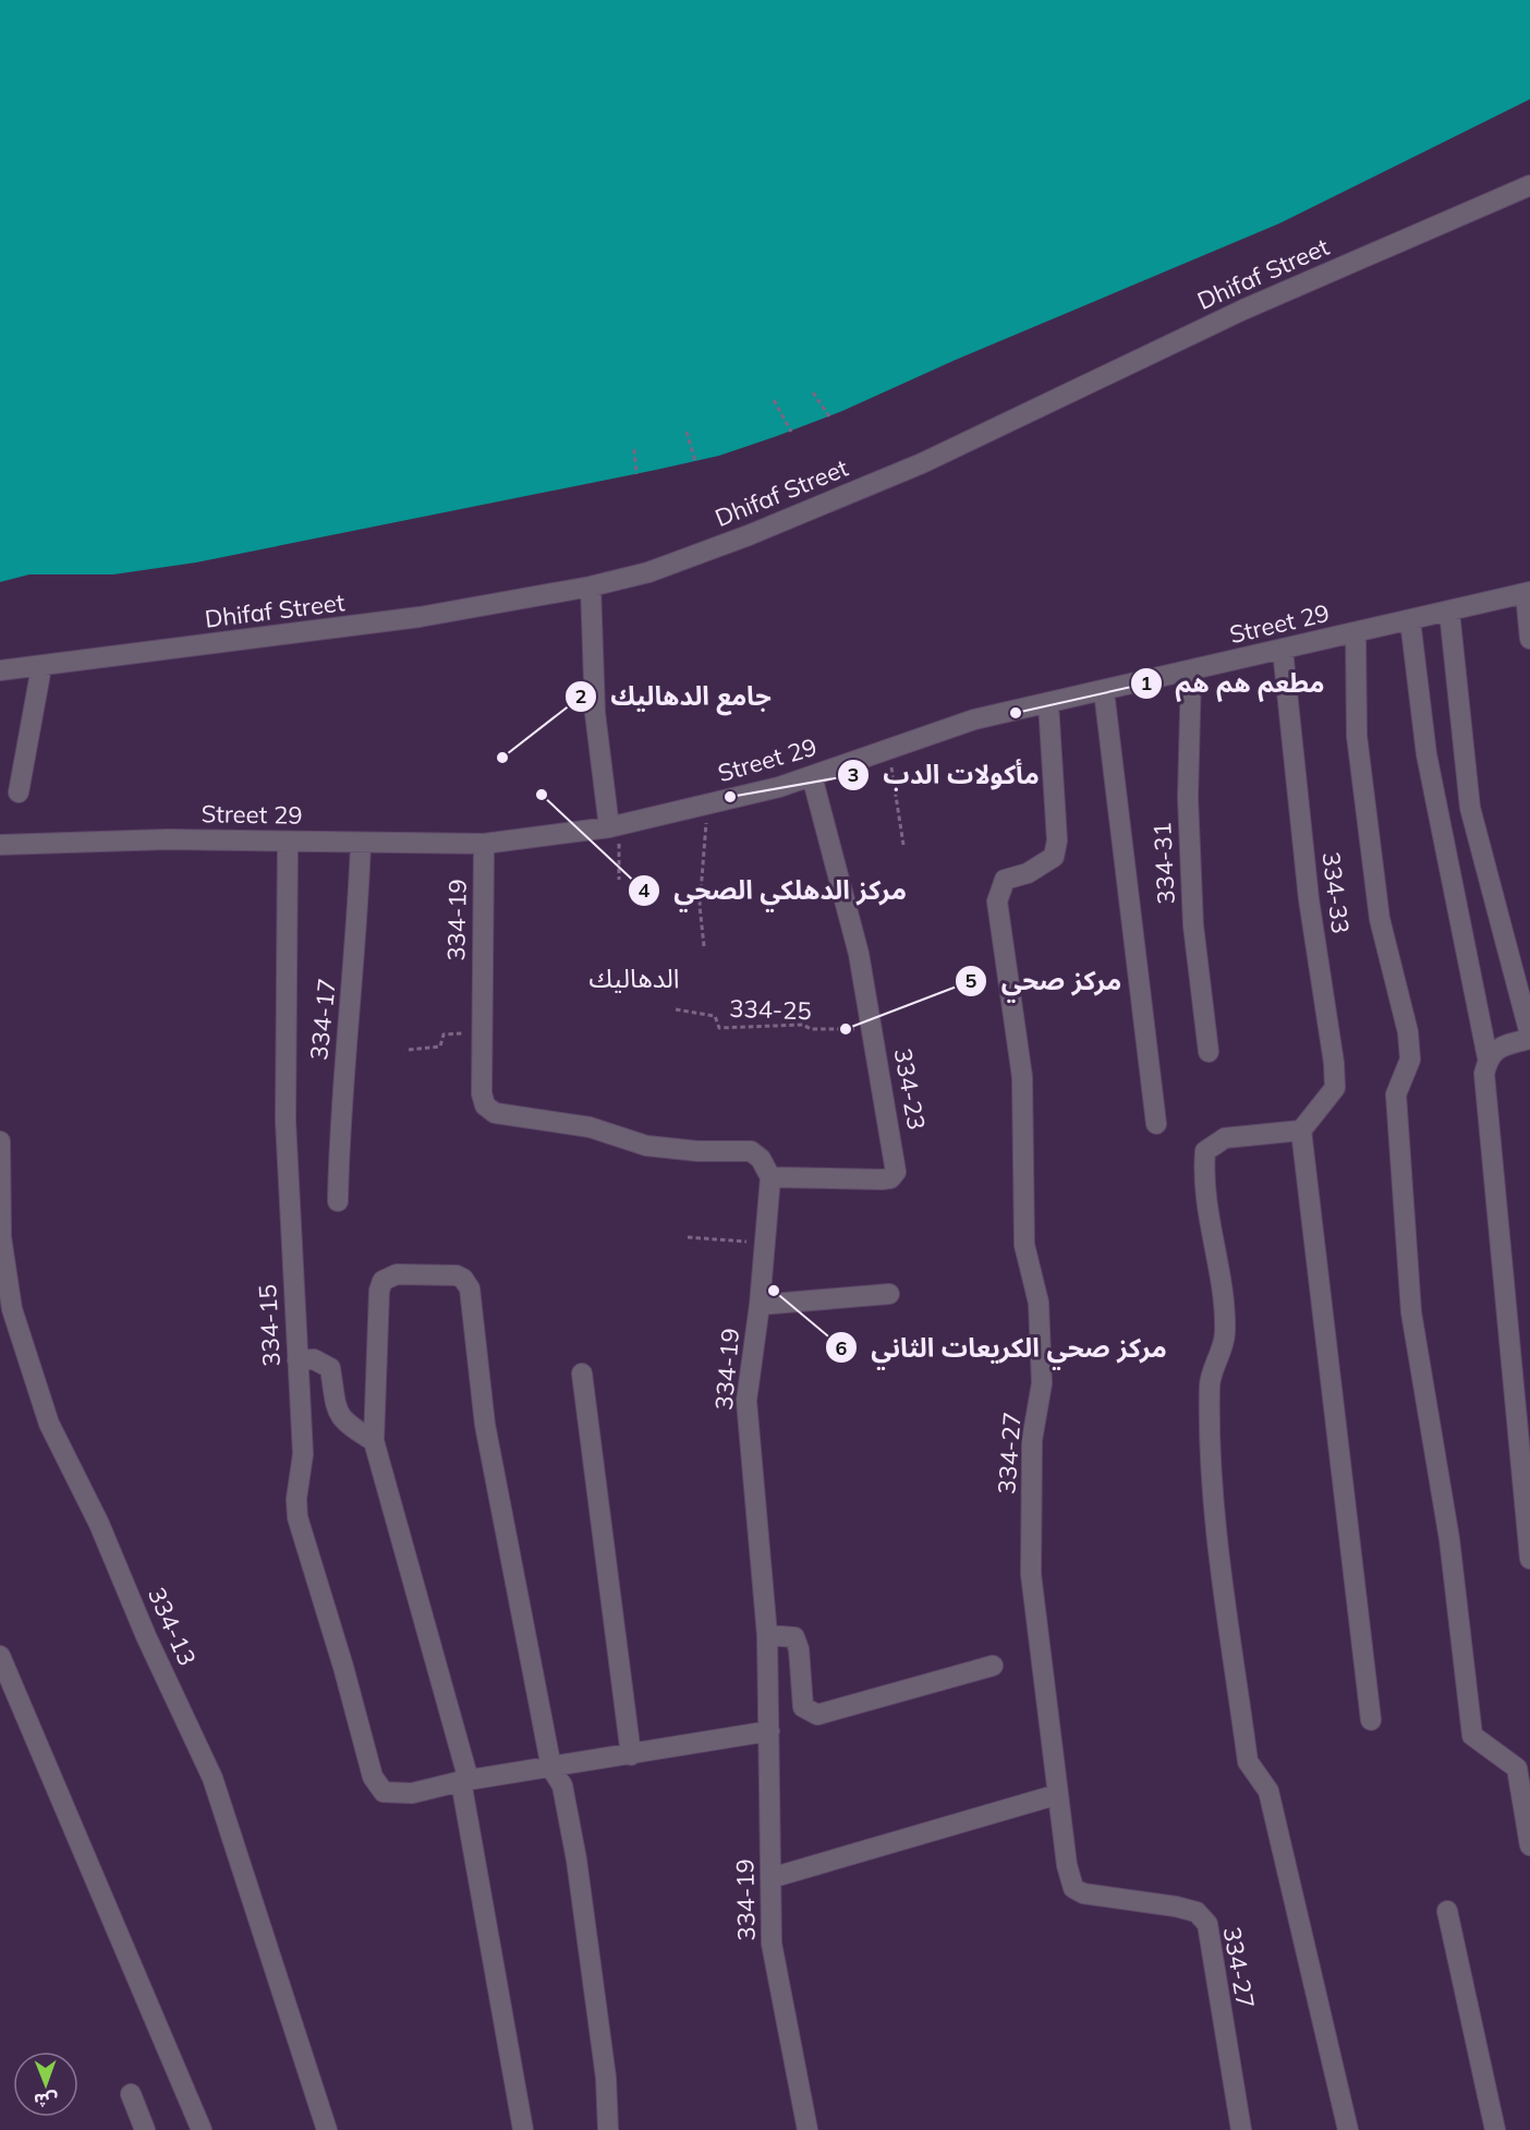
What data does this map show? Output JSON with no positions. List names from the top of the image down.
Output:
{
  "streets": {
    "street": [
      "Dhifaf Street",
      "Street 29",
      "334-31",
      "334-33",
      "334-19",
      "334-17",
      "334-23",
      "334-15",
      "334-27",
      "334-13"
    ],
    "path": ["334-25"]
  },
  "crossings": [
    ["Street 29", "334-31"],
    ["Street 29", "334-33"],
    ["Street 29", "334-19"],
    ["Street 29", "334-17"],
    ["Street 29", "334-23"],
    ["Street 29", "334-15"],
    ["Street 29", "334-27"],
    ["334-19", "334-23"],
    ["334-25", "334-23"]
  ],
  "districts": ["الدهاليك"],
  "places": [
    "مطعم هم هم",
    "جامع الدهاليك",
    "مركز الدهلكي الصحي",
    "مأكولات الدب",
    "مركز صحي",
    "مركز صحي الكريعات الثاني"
  ],
  "north": "bottom"
}
